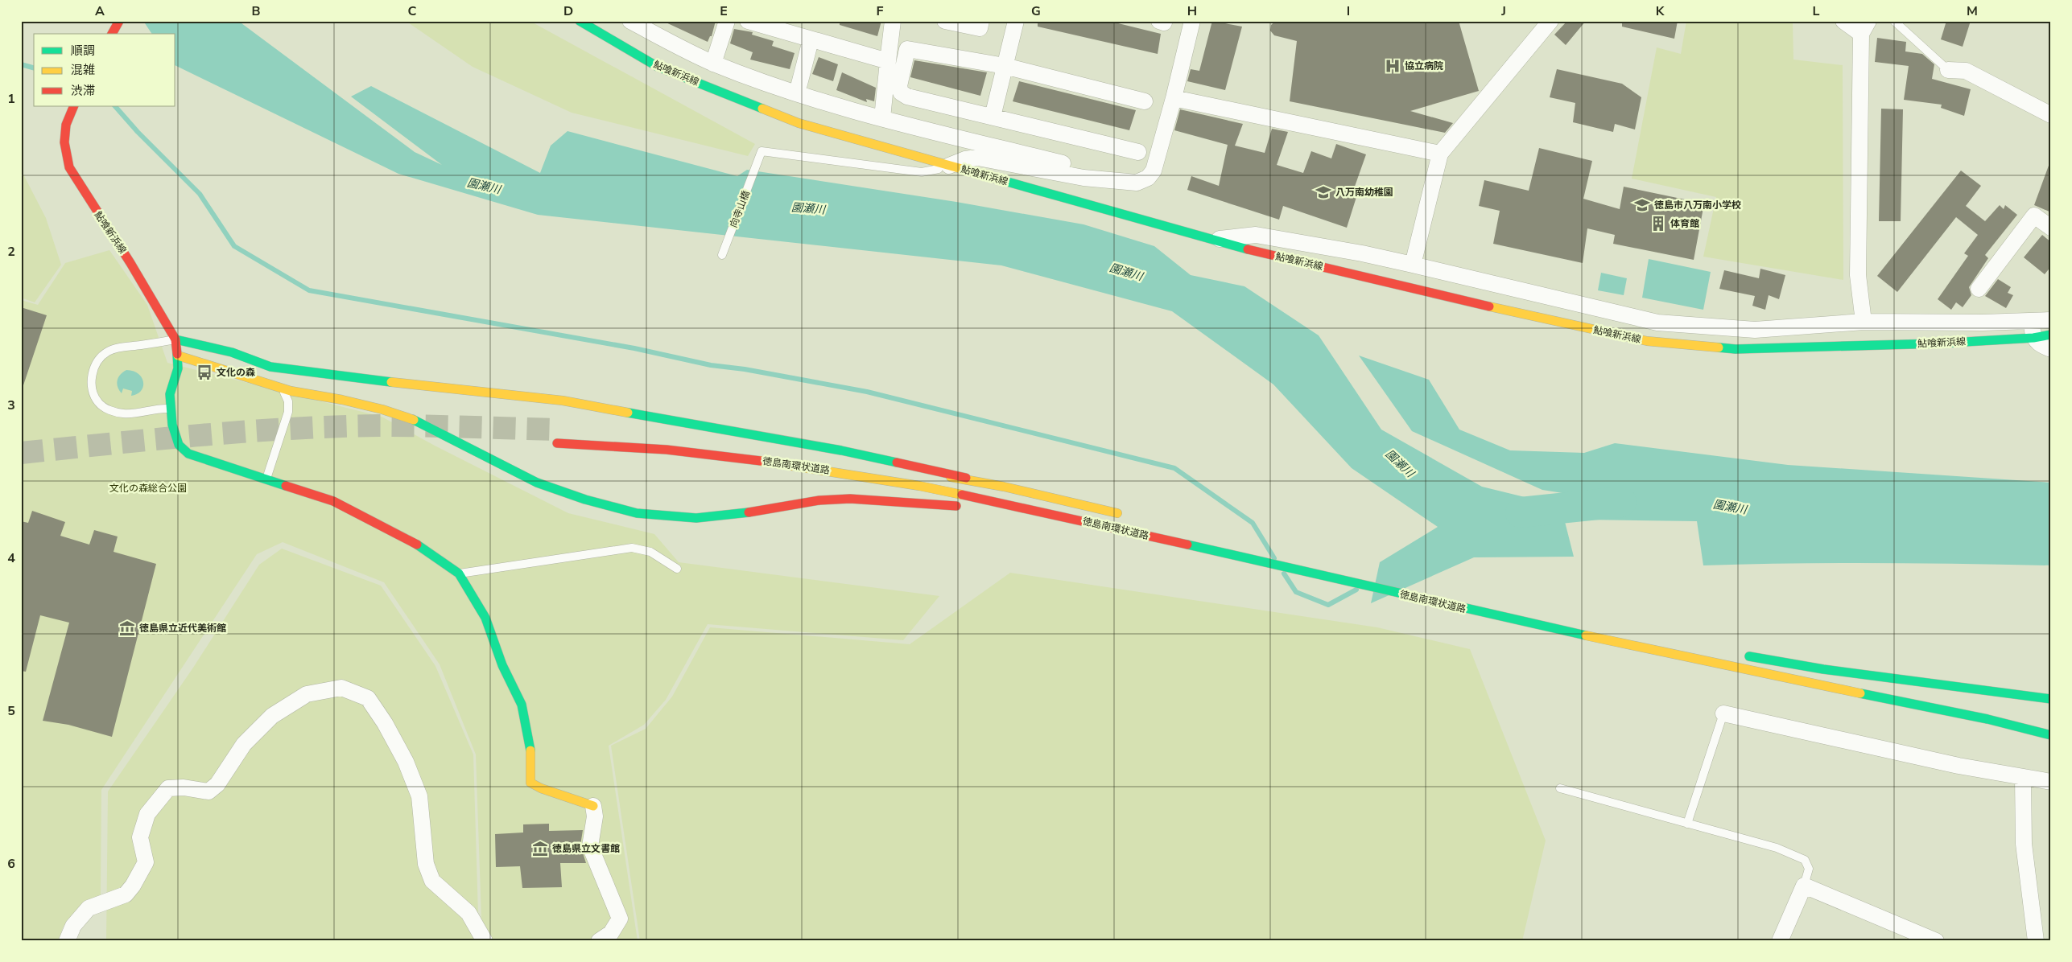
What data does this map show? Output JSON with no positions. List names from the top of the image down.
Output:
{
  "streets": {
    "main road": ["鮎喰新浜線", "徳島南環状道路"],
    "lane": ["向寺山橋"]
  },
  "crossings": [
    ["鮎喰新浜線", "向寺山橋"]
  ],
  "water": ["園瀬川"],
  "parks": ["文化の森総合公園"],
  "places": {
    "hospital": ["協立病院"],
    "school or university": ["八万南幼稚園", "徳島市八万南小学校"],
    "building": ["体育館"],
    "bus stop": ["文化の森"],
    "museum": ["徳島県立近代美術館", "徳島県立文書館"]
  },
  "legend": ["順調", "混雑", "渋滞"],
  "grid": {
    "columns": [
      "A",
      "B",
      "C",
      "D",
      "E",
      "F",
      "G",
      "H",
      "I",
      "J",
      "K",
      "L",
      "M"
    ],
    "rows": [
      "1",
      "2",
      "3",
      "4",
      "5",
      "6"
    ]
  }
}
